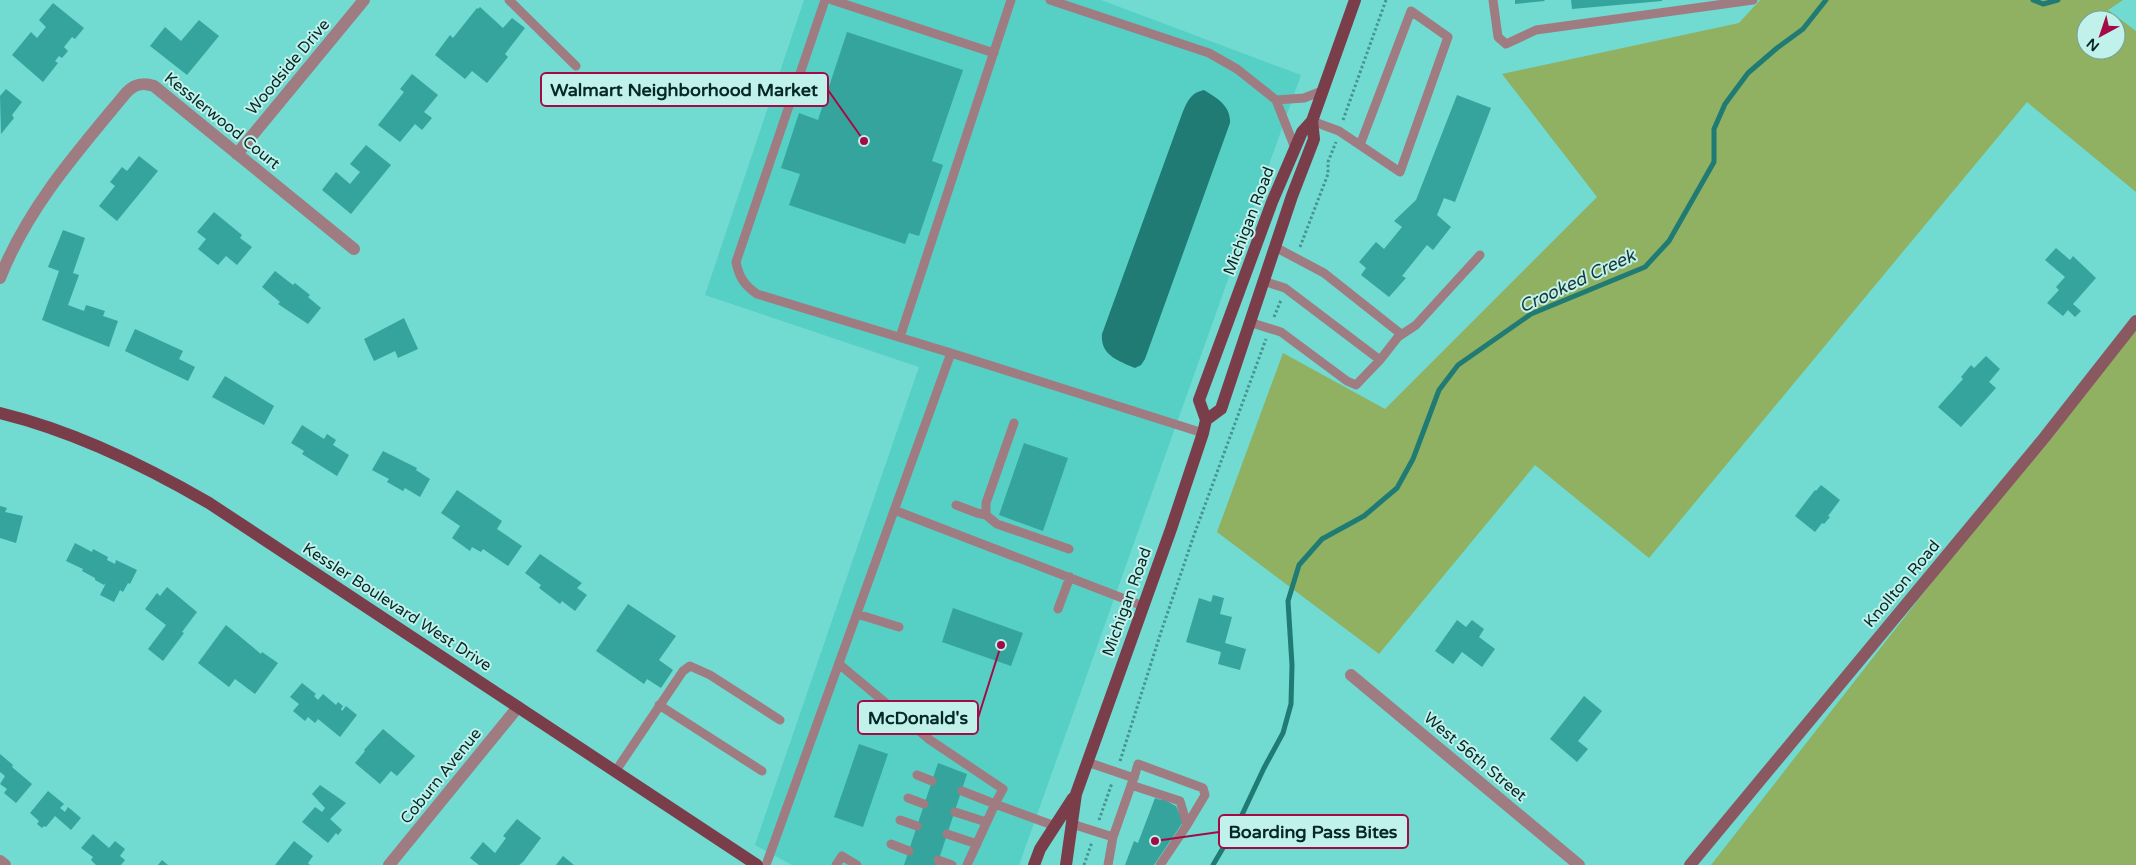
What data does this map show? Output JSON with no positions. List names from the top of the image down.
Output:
{
  "streets": {
    "main road": ["Michigan Road", "Kessler Boulevard West Drive"],
    "street": [
      "Woodside Drive",
      "Kesslerwood Court",
      "Knollton Road",
      "West 56th Street",
      "Coburn Avenue"
    ]
  },
  "crossings": [
    ["Woodside Drive", "Kesslerwood Court"],
    ["Kessler Boulevard West Drive", "Coburn Avenue"]
  ],
  "water": ["Crooked Creek"],
  "places": ["Walmart Neighborhood Market", "McDonald's", "Boarding Pass Bites"],
  "north": "bottom left"
}
